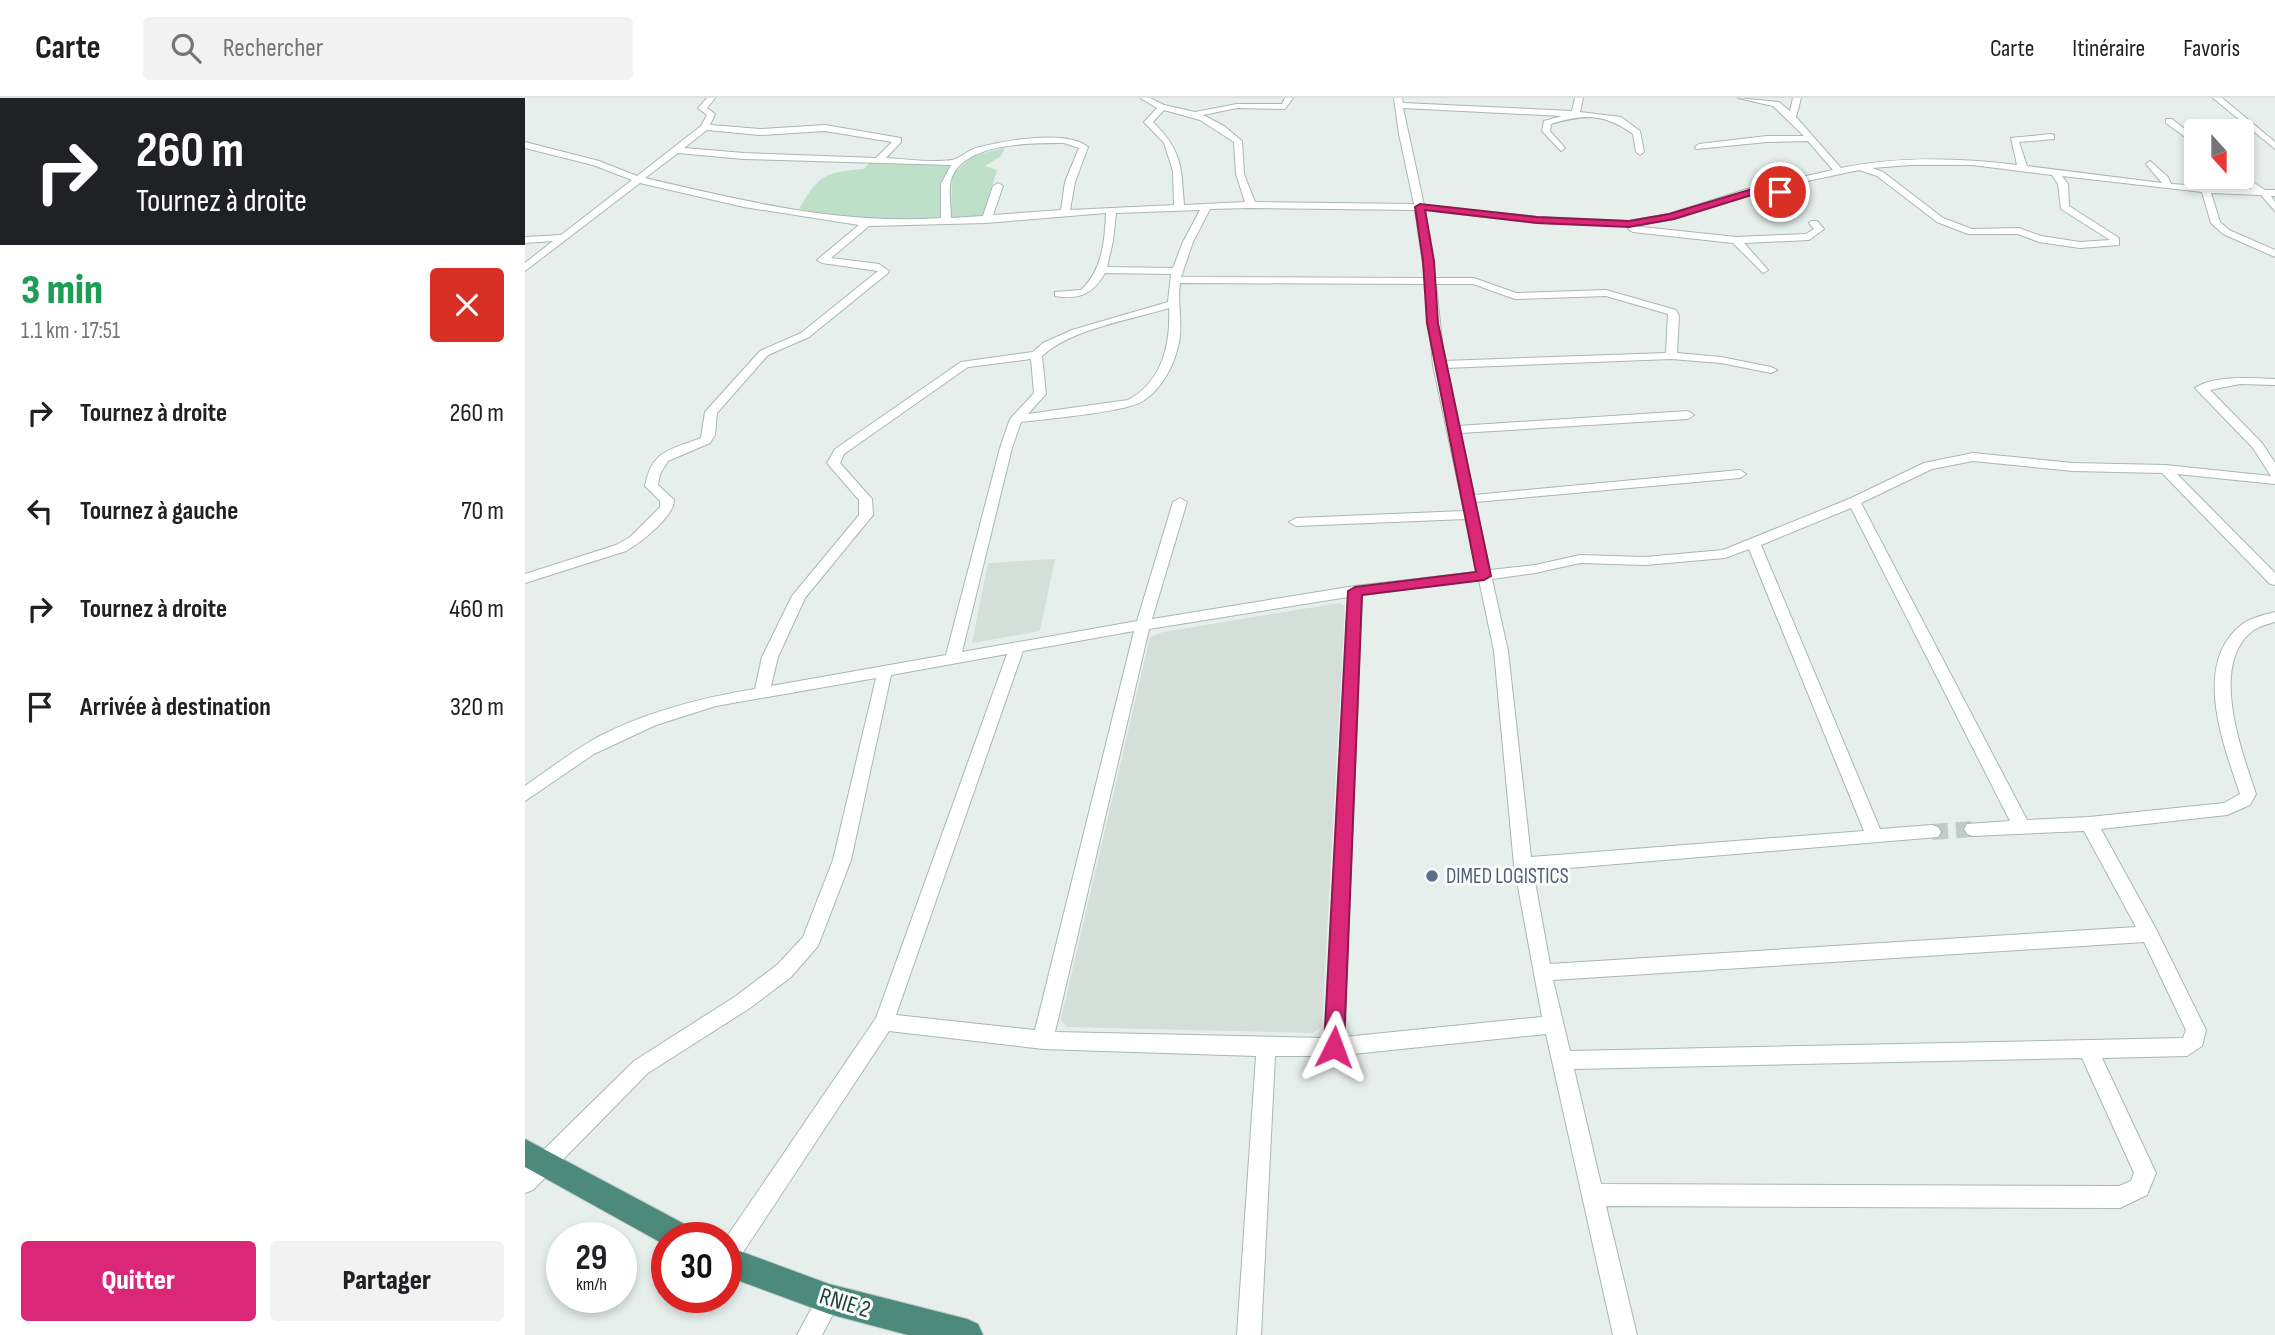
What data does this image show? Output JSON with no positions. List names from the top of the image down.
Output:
{
  "streets": {
    "highway": ["RNIE 2"]
  },
  "places": ["DIMED LOGISTICS"],
  "north": "bottom",
  "page": {
    "header": "Carte",
    "search": "Rechercher",
    "nav": ["Carte", "Itinéraire", "Favoris"],
    "turn": ["260 m", "Tournez à droite"],
    "heading": ["3 min", "1.1 km · 17:51"],
    "list": [
      {
        "name": "Tournez à droite",
        "value": "260 m"
      },
      {
        "name": "Tournez à gauche",
        "value": "70 m"
      },
      {
        "name": "Tournez à droite",
        "value": "460 m"
      },
      {
        "name": "Arrivée à destination",
        "value": "320 m"
      }
    ],
    "speed": "29 km/h",
    "limit": "30",
    "buttons": ["Quitter", "Partager"]
  }
}
